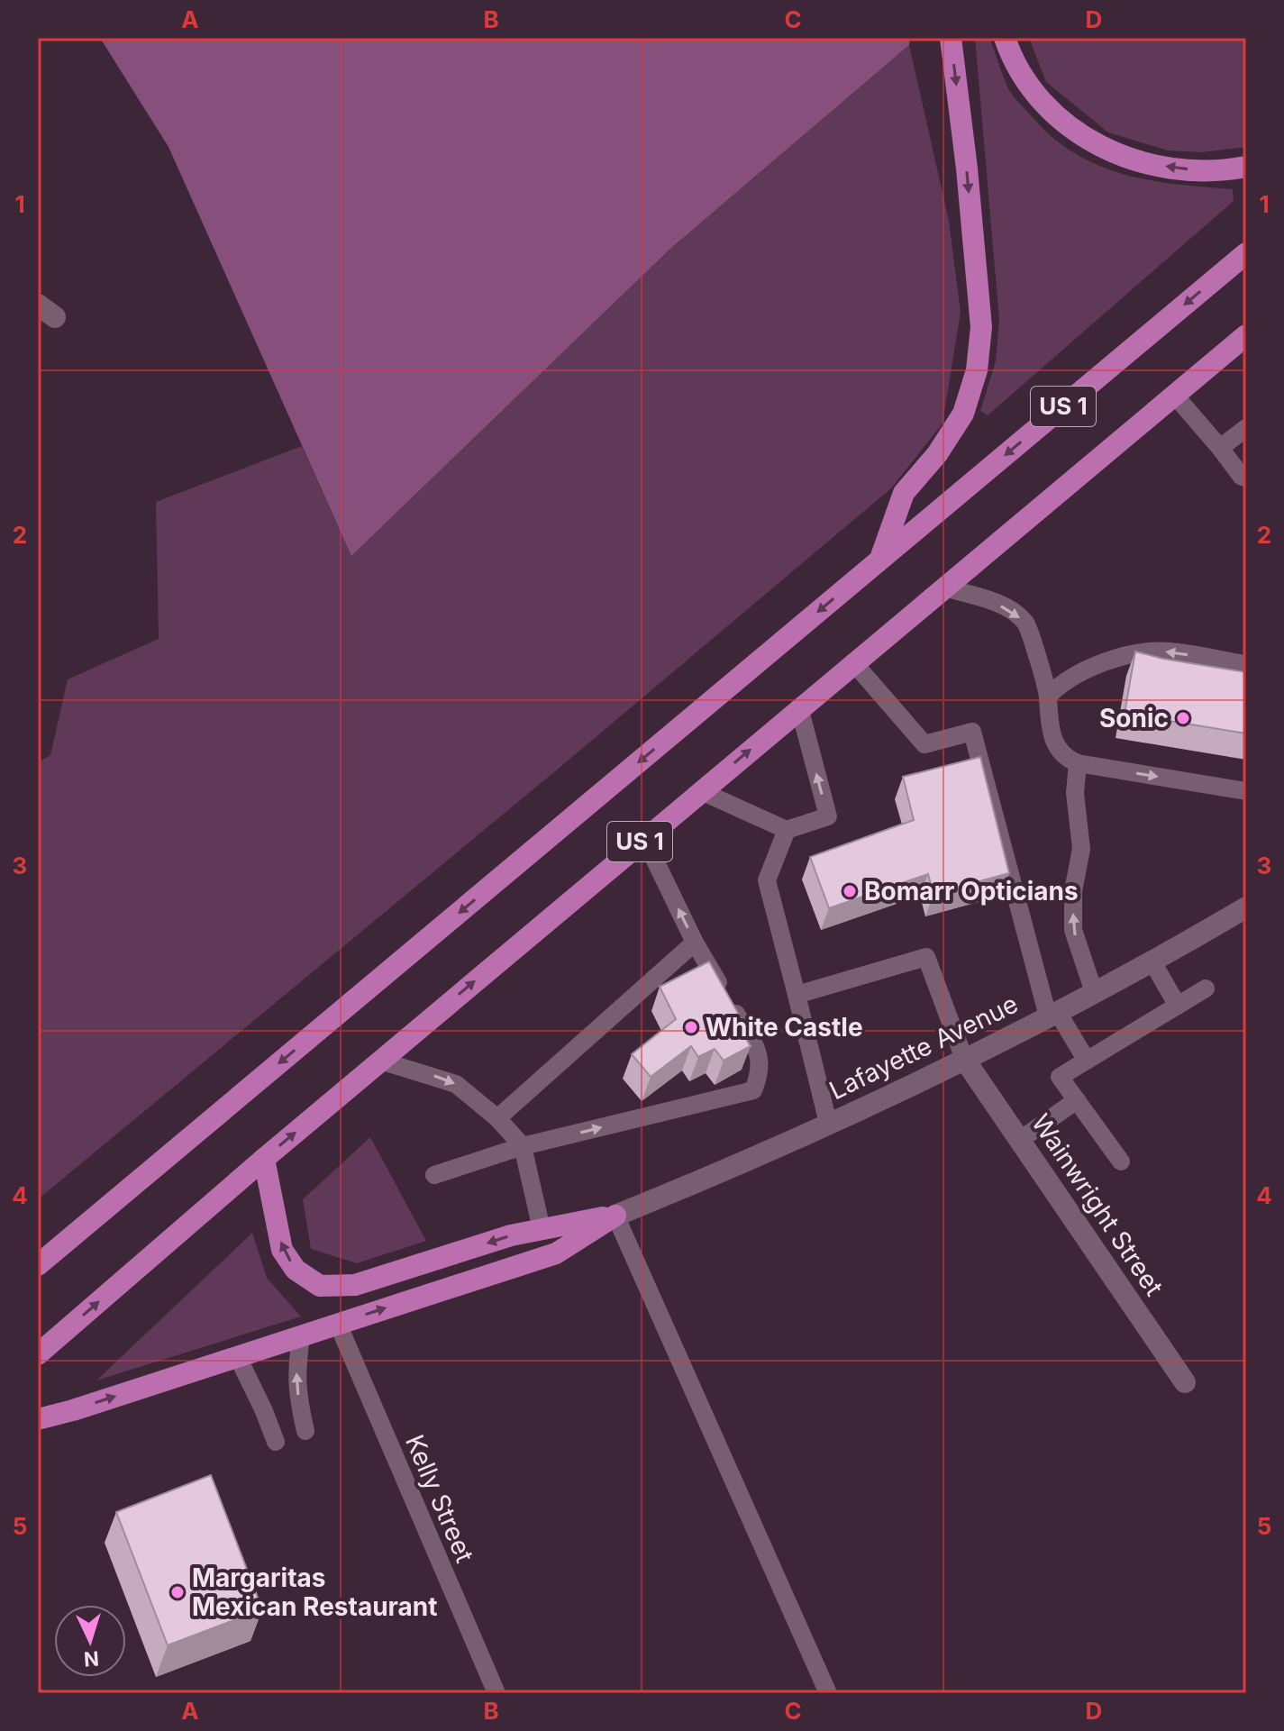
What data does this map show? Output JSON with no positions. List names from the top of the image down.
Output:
{
  "streets": {
    "highway": ["US 1"],
    "street": ["Lafayette Avenue", "Wainwright Street"],
    "lane": ["Kelly Street"]
  },
  "crossings": [
    ["Lafayette Avenue", "Wainwright Street"]
  ],
  "places": [
    "Sonic",
    "Bomarr Opticians",
    "White Castle",
    "Margaritas Mexican Restaurant"
  ],
  "north": "bottom",
  "grid": {
    "columns": [
      "A",
      "B",
      "C",
      "D"
    ],
    "rows": [
      "1",
      "2",
      "3",
      "4",
      "5"
    ]
  }
}
